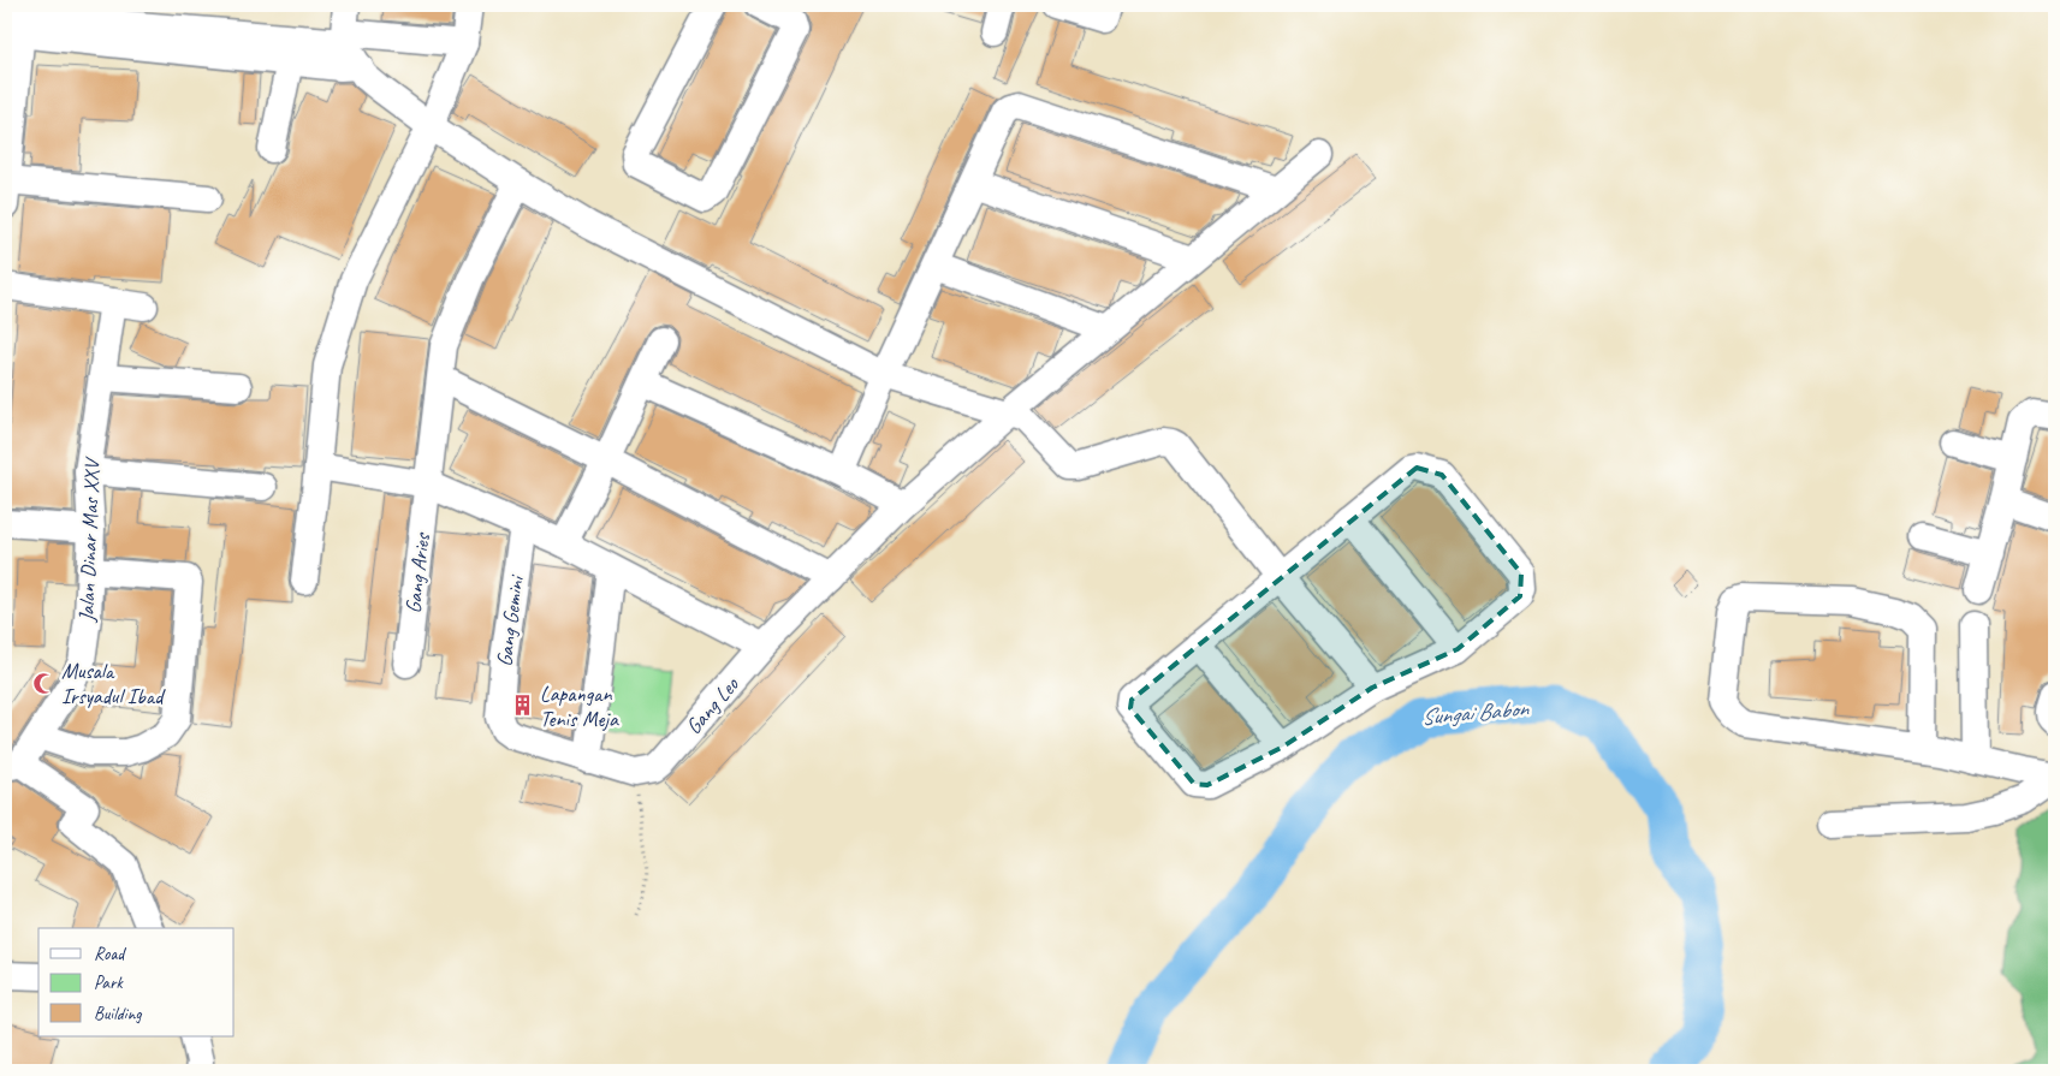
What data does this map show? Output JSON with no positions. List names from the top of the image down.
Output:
{
  "streets": {
    "street": [
      "Jalan Dinar Mas XXV",
      "Gang Aries",
      "Gang Gemini",
      "Gang Leo"
    ]
  },
  "water": ["Sungai Babon"],
  "places": {
    "mosque": ["Musala Irsyadul Ibad"],
    "building": ["Lapangan Tenis Meja"]
  },
  "legend": ["Road", "Park", "Building"]
}
